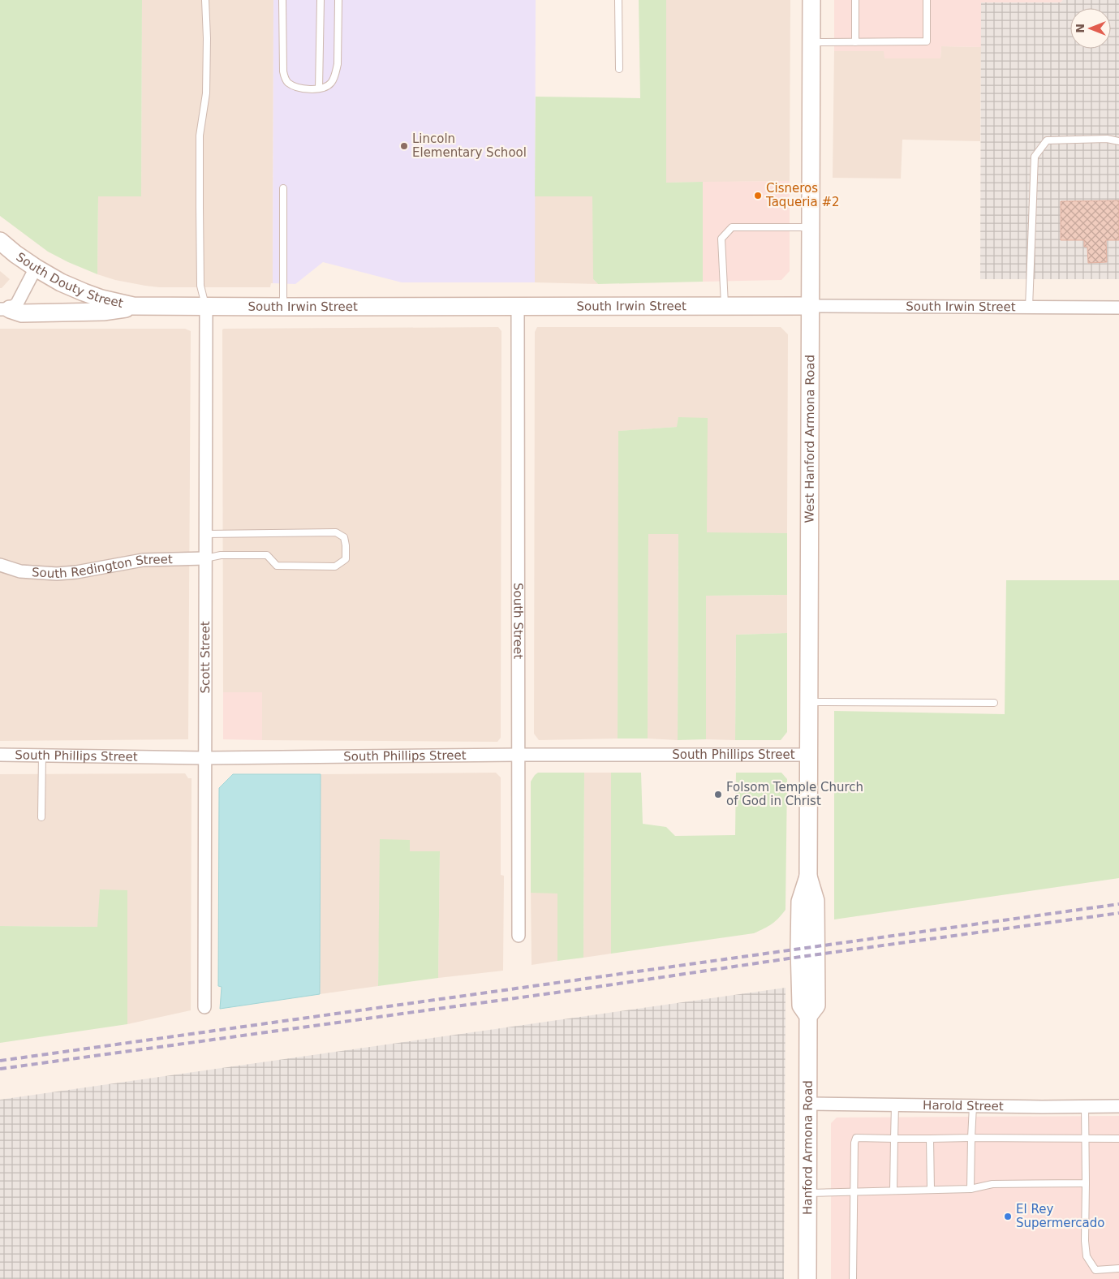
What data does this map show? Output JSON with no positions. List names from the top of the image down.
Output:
{
  "streets": {
    "main road": [
      "South Douty Street",
      "South Irwin Street",
      "West Hanford Armona Road",
      "Hanford Armona Road"
    ],
    "street": [
      "South Redington Street",
      "South Street",
      "Scott Street",
      "South Phillips Street",
      "Harold Street"
    ]
  },
  "crossings": [
    ["South Douty Street", "South Irwin Street"],
    ["South Irwin Street", "West Hanford Armona Road"],
    ["South Irwin Street", "South Street"],
    ["South Irwin Street", "Scott Street"],
    ["West Hanford Armona Road", "South Phillips Street"],
    ["West Hanford Armona Road", "Hanford Armona Road"],
    ["South Redington Street", "Scott Street"],
    ["South Street", "South Phillips Street"],
    ["Scott Street", "South Phillips Street"],
    ["Harold Street", "Hanford Armona Road"]
  ],
  "places": [
    "Lincoln Elementary School",
    "Cisneros Taqueria #2",
    "Folsom Temple Church of God in Christ",
    "El Rey Supermercado"
  ],
  "north": "left"
}
